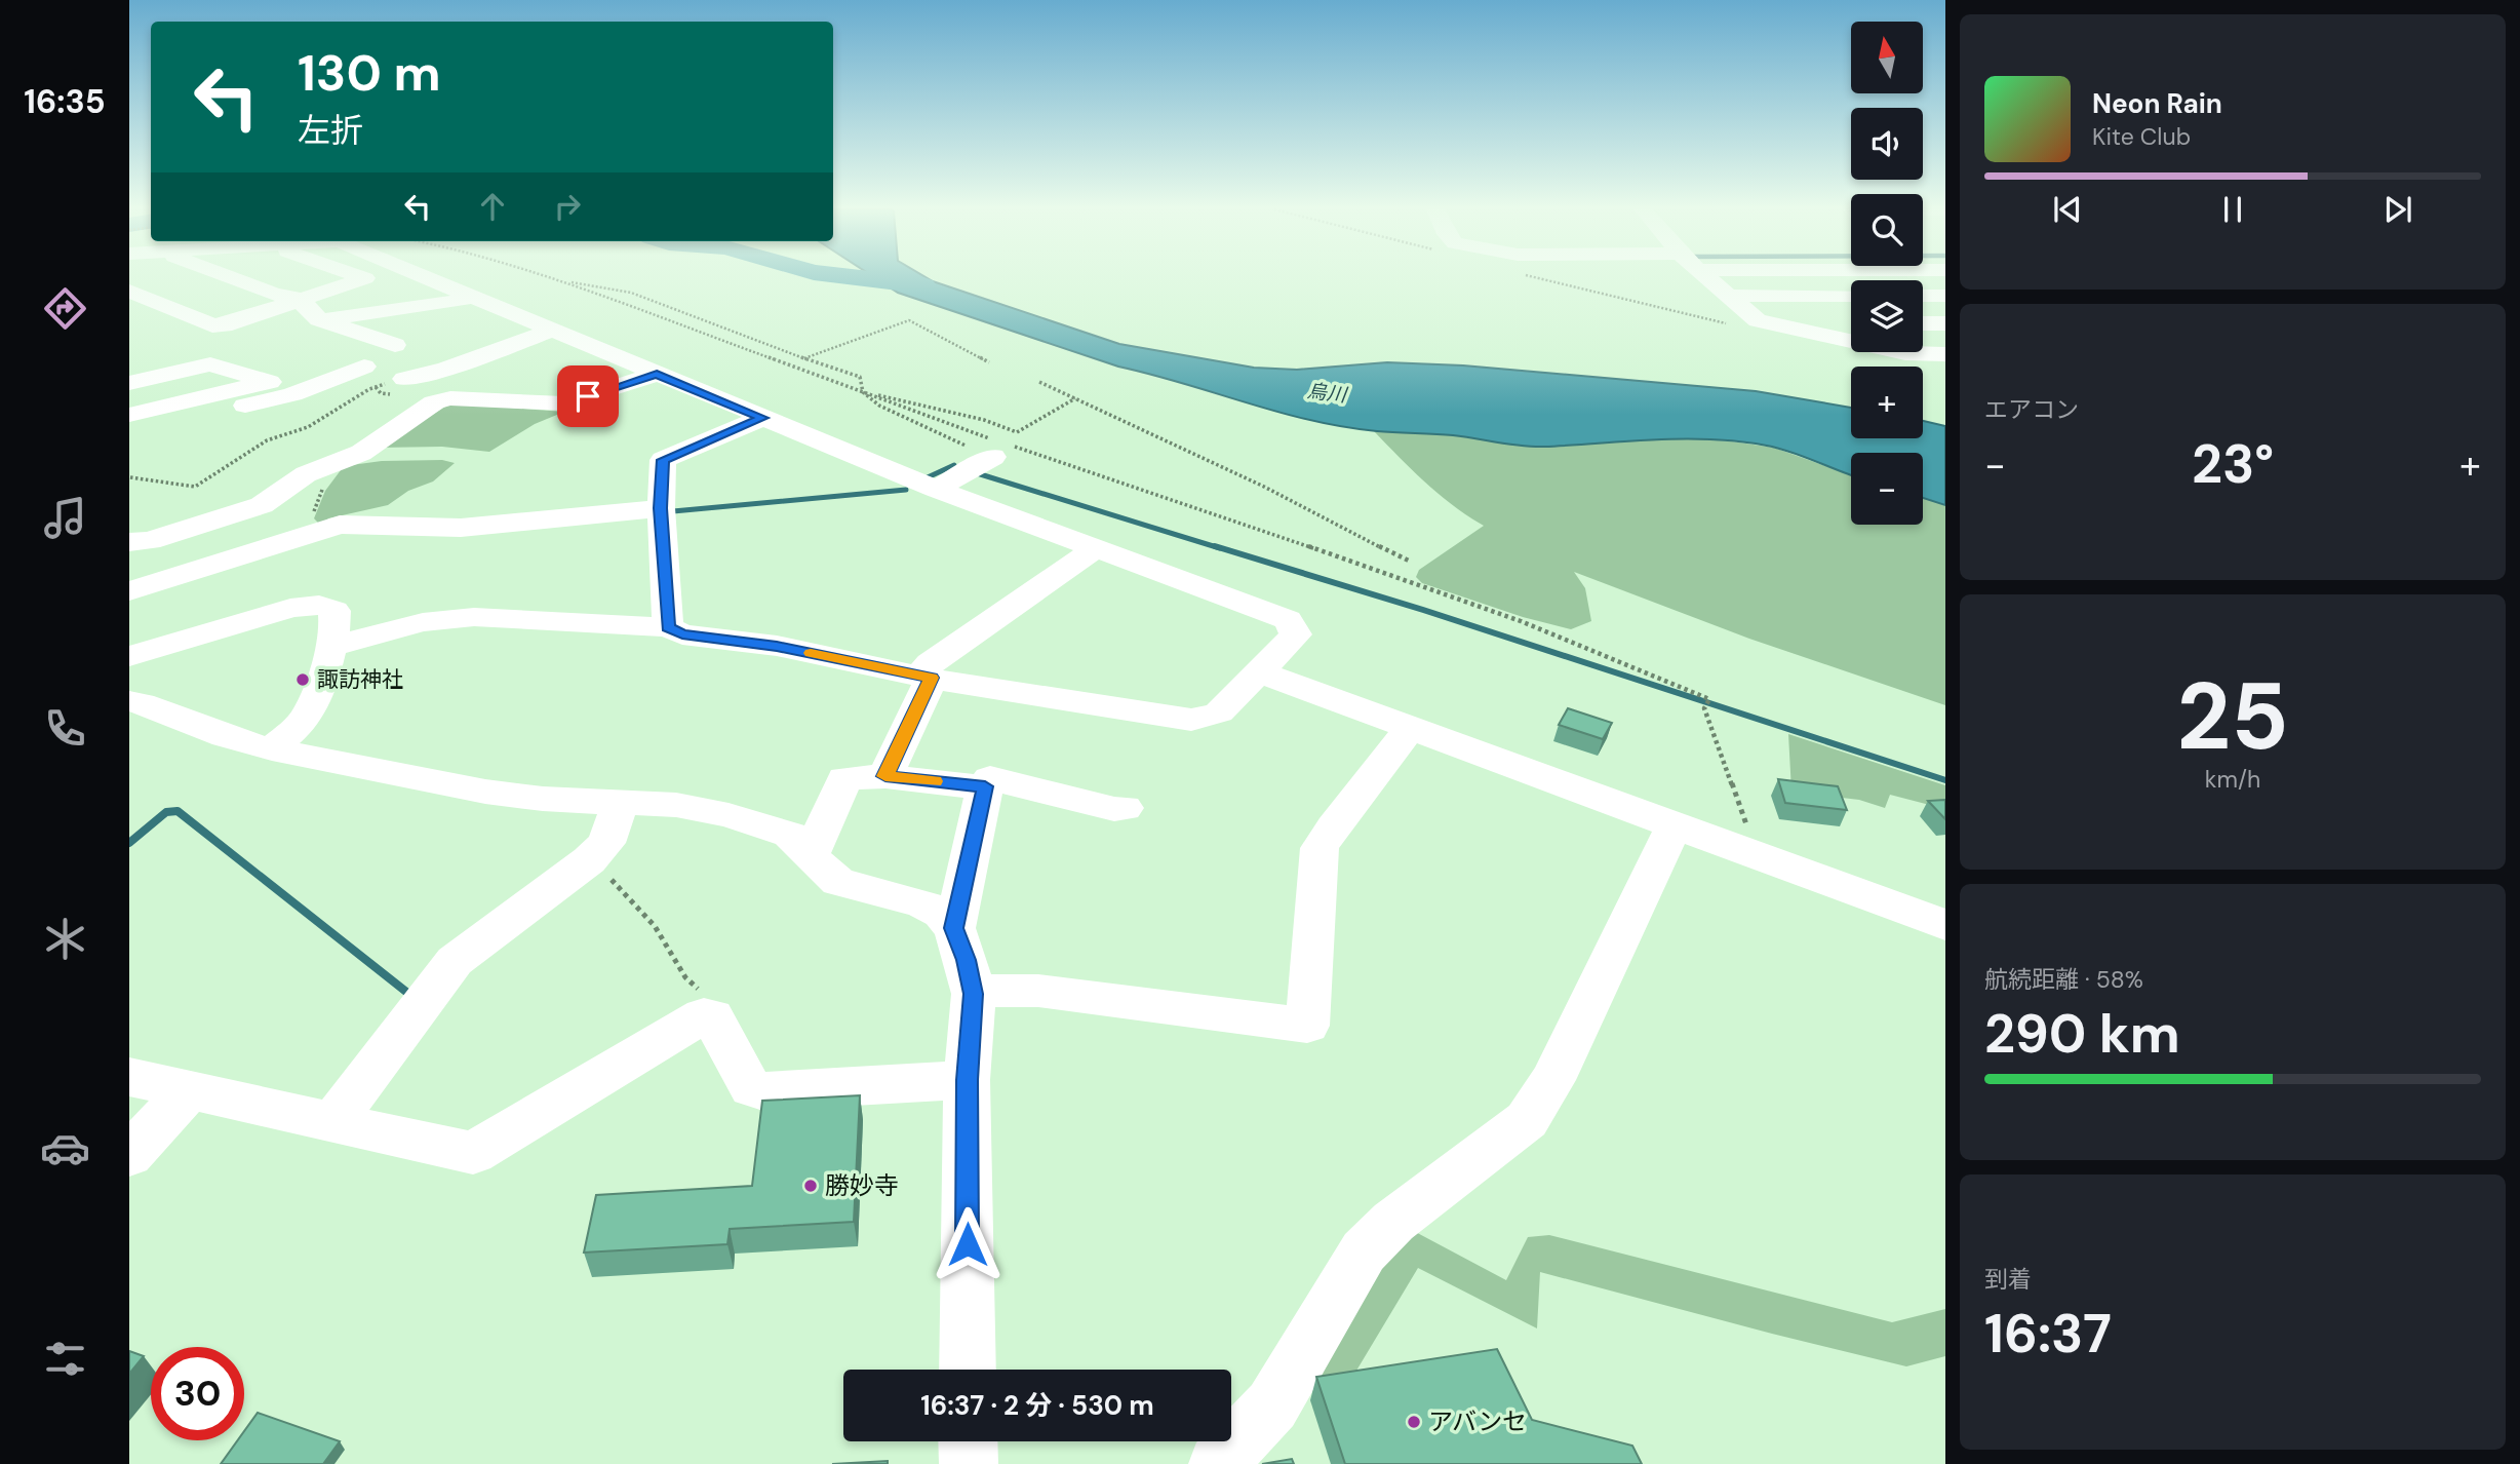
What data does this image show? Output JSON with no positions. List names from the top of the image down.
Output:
{
  "water": ["烏川"],
  "places": ["諏訪神社", "勝妙寺", "アバンセ"],
  "north": "top",
  "page": {
    "tabs": "16:35",
    "map_buttons": ["+", "−"],
    "turn": ["130 m", "左折"],
    "song": ["Neon Rain", "Kite Club"],
    "tile": [
      "エアコン",
      ["25", "km/h"],
      ["航続距離 · 58%", "290 km"],
      ["到着", "16:37"]
    ],
    "heat": ["−", "23°", "+"],
    "limit": "30",
    "trip": "16:37 · 2 分 · 530 m"
  }
}
